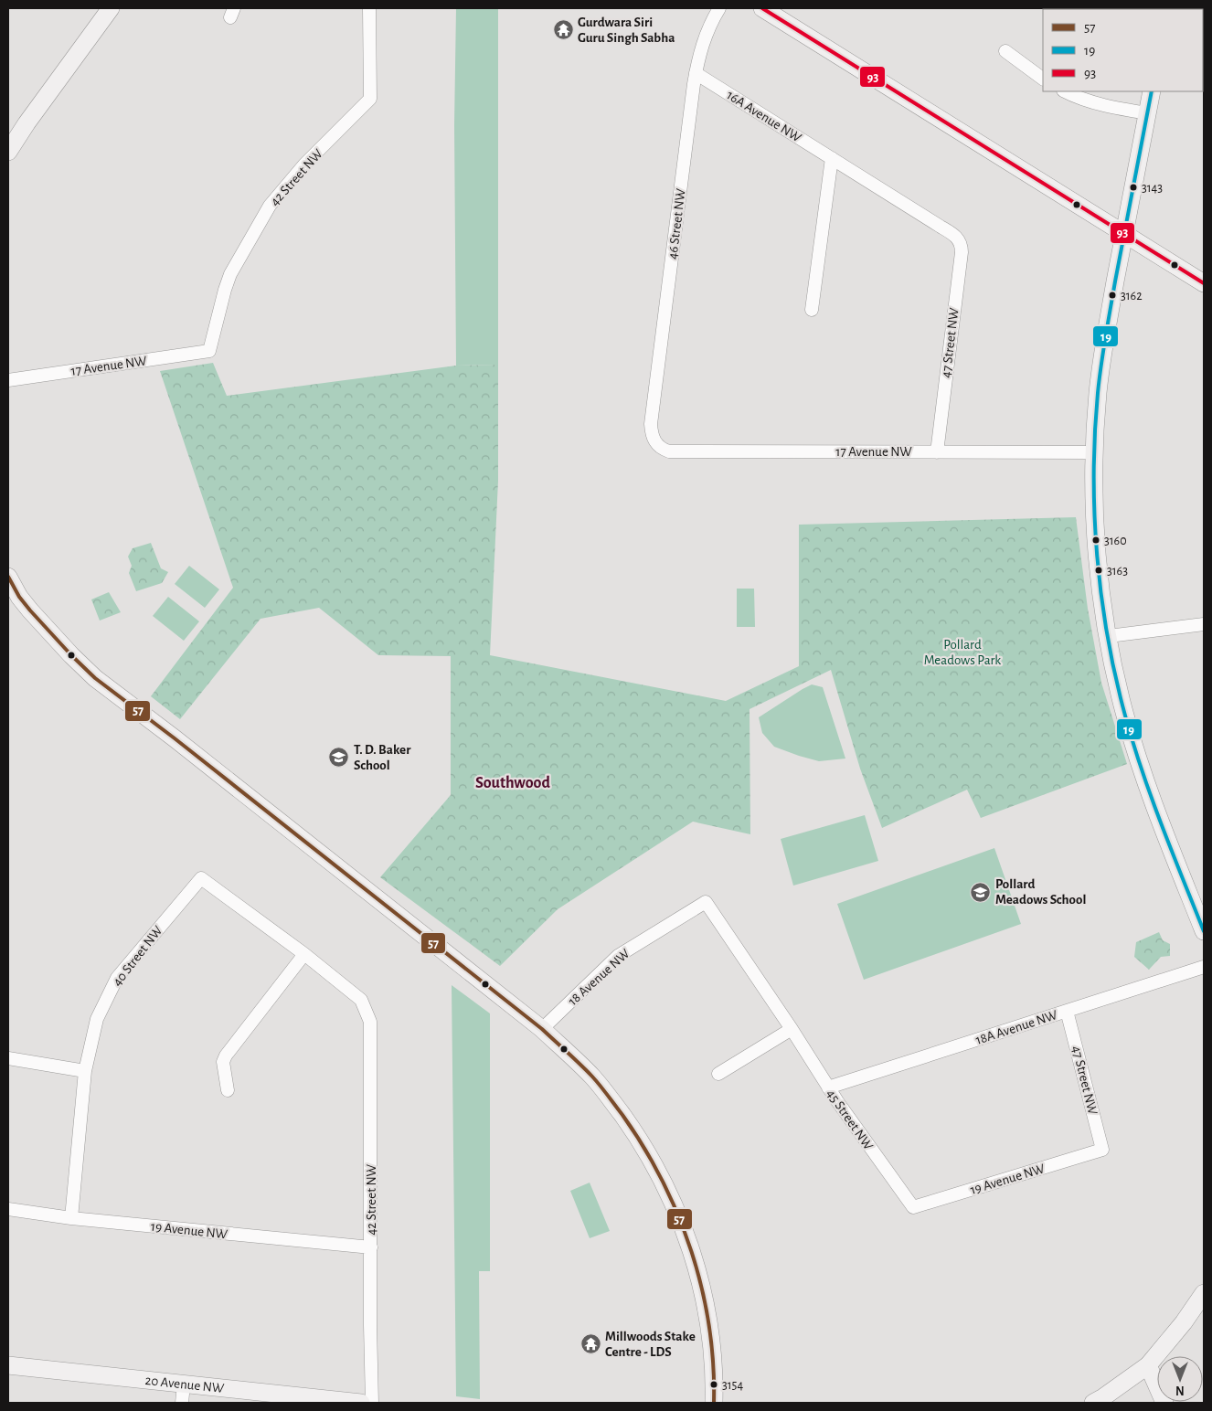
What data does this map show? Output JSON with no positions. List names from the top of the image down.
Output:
{
  "streets": {
    "street": [
      "16A Avenue NW",
      "42 Street NW",
      "46 Street NW",
      "47 Street NW",
      "17 Avenue NW",
      "40 Street NW",
      "18 Avenue NW",
      "18A Avenue NW",
      "45 Street NW",
      "19 Avenue NW",
      "20 Avenue NW"
    ]
  },
  "crossings": [
    ["16A Avenue NW", "46 Street NW"],
    ["16A Avenue NW", "47 Street NW"],
    ["42 Street NW", "17 Avenue NW"],
    ["42 Street NW", "40 Street NW"],
    ["42 Street NW", "19 Avenue NW"],
    ["46 Street NW", "17 Avenue NW"],
    ["47 Street NW", "17 Avenue NW"],
    ["47 Street NW", "18A Avenue NW"],
    ["47 Street NW", "19 Avenue NW"],
    ["40 Street NW", "19 Avenue NW"],
    ["18 Avenue NW", "45 Street NW"],
    ["18A Avenue NW", "45 Street NW"],
    ["45 Street NW", "19 Avenue NW"]
  ],
  "districts": ["Southwood"],
  "parks": ["Pollard Meadows Park"],
  "places": {
    "temple": ["Gurdwara Siri Guru Singh Sabha", "Millwoods Stake Centre - LDS"],
    "other": [
      "3143",
      "3162",
      "3160",
      "3163",
      "3154"
    ],
    "school or university": ["T. D. Baker School", "Pollard Meadows School"]
  },
  "lines": ["transit line 93", "transit line 19", "transit line 57"],
  "legend": ["57", "19", "93"],
  "north": "bottom"
}
